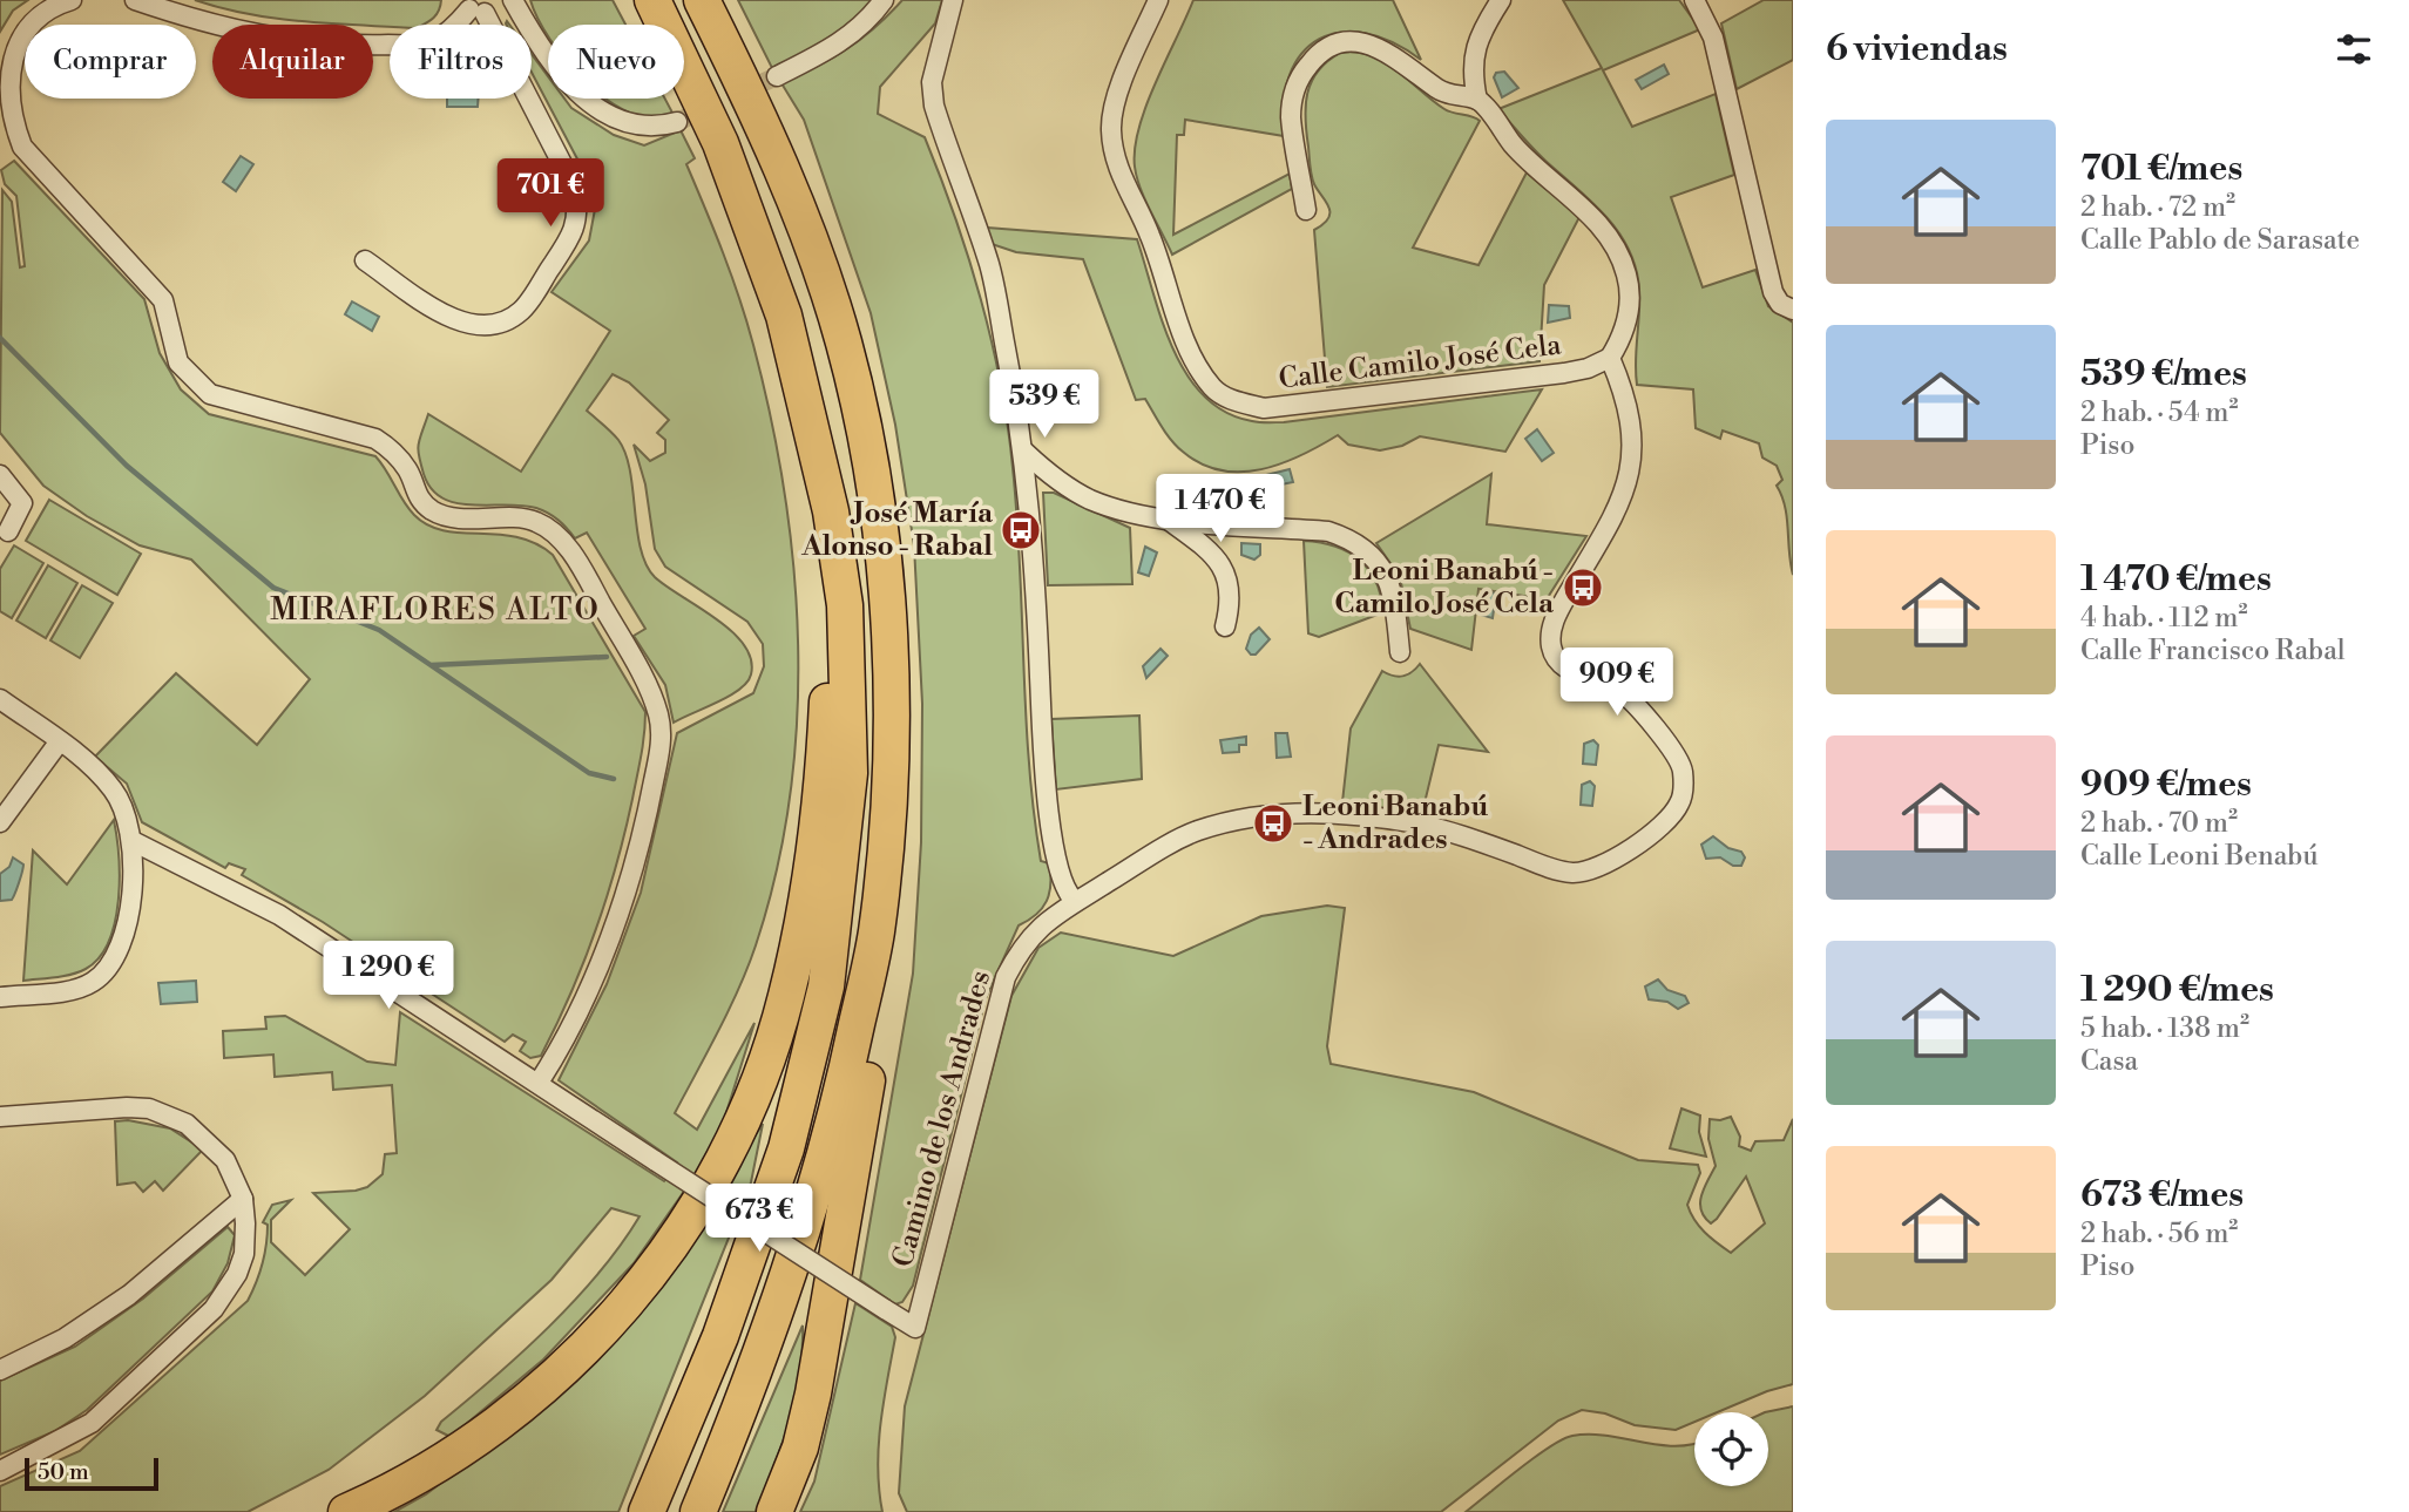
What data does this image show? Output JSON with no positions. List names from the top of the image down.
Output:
{
  "streets": {
    "street": ["Calle Camilo José Cela", "Camino de los Andrades"]
  },
  "crossings": [
    ["Calle Camilo José Cela", "Camino de los Andrades"]
  ],
  "districts": ["MIRAFLORES ALTO"],
  "places": {
    "bus stop": ["José María Alonso - Rabal", "Leoni Banabú - Camilo José Cela", "Leoni Banabú - Andrades"]
  },
  "scale_bar": "50 m",
  "page": {
    "heading": "6 viviendas",
    "chip": [
      "Comprar",
      "Alquilar",
      "Filtros",
      "Nuevo"
    ],
    "list": [
      {
        "name": "701 €/mes",
        "note": "2 hab. · 72 m² · Calle Pablo de Sarasate"
      },
      {
        "name": "539 €/mes",
        "note": "2 hab. · 54 m² · Piso"
      },
      {
        "name": "1 470 €/mes",
        "note": "4 hab. · 112 m² · Calle Francisco Rabal"
      },
      {
        "name": "909 €/mes",
        "note": "2 hab. · 70 m² · Calle Leoni Benabú"
      },
      {
        "name": "1 290 €/mes",
        "note": "5 hab. · 138 m² · Casa"
      },
      {
        "name": "673 €/mes",
        "note": "2 hab. · 56 m² · Piso"
      }
    ],
    "price": [
      "701 €",
      "539 €",
      "1 470 €",
      "909 €",
      "1 290 €",
      "673 €"
    ],
    "scale": "50 m"
  }
}
